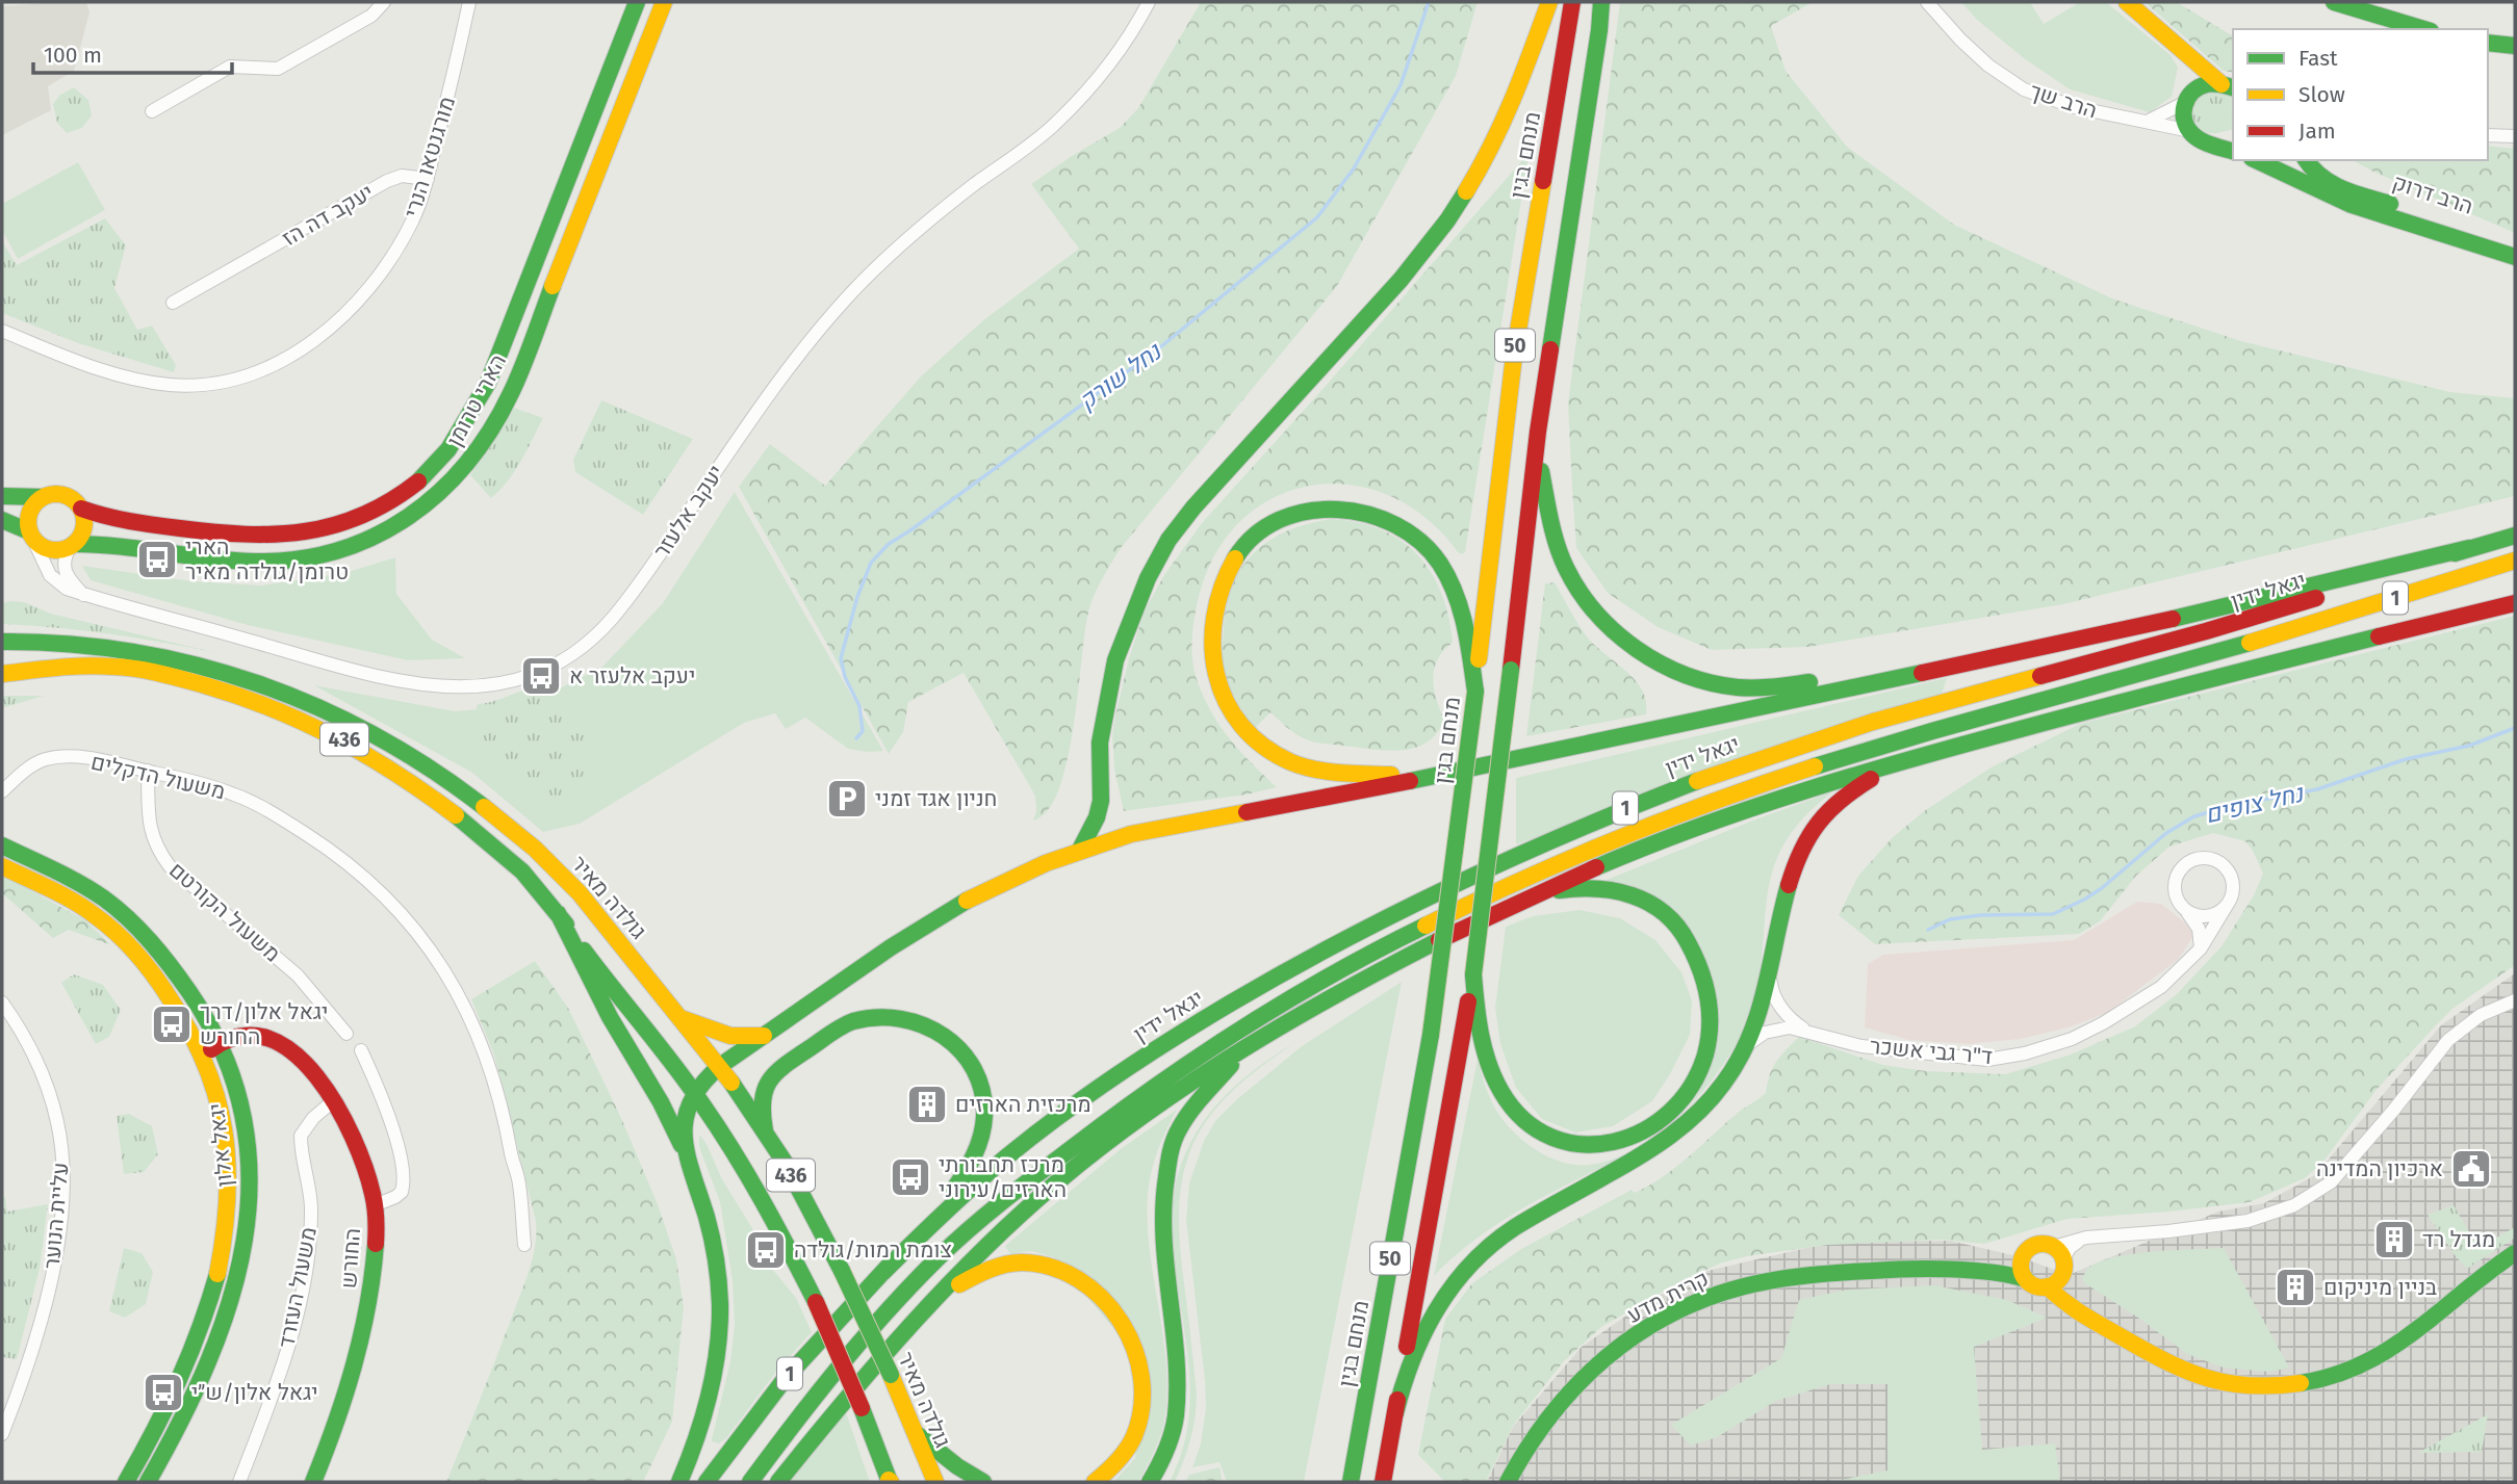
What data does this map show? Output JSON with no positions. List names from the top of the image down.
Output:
{
  "streets": {
    "main road": [
      "מנחם בגין",
      "הרב דרוק",
      "50",
      "הארי טרומן",
      "יגאל ידין",
      "1",
      "436",
      "גולדה מאיר",
      "יגאל אלון",
      "החורש",
      "קרית מדע"
    ],
    "street": [
      "הרב שך",
      "מורגנטאו הנרי",
      "יעקב דה הז",
      "יעקב אלעזר",
      "משעול הדקלים",
      "משעול הקורטם",
      "ד\"ר גבי אשכר",
      "עליית הנוער",
      "משעול העזרד"
    ]
  },
  "crossings": [
    ["מורגנטאו הנרי", "יעקב דה הז"],
    ["הארי טרומן", "יעקב אלעזר"],
    ["יגאל ידין", "1"],
    ["משעול הדקלים", "משעול הקורטם"],
    ["יגאל אלון", "החורש"],
    ["החורש", "משעול העזרד"]
  ],
  "water": ["נחל שורק", "נחל צופים"],
  "places": {
    "bus stop": [
      "הארי טרומן/גולדה מאיר",
      "יעקב אלעזר א",
      "יגאל אלון/דרך החורש",
      "מרכז תחבורתי הארזים/עירוני",
      "צומת רמות/גולדה",
      "יגאל אלון/ש״י"
    ],
    "parking": ["חניון אגד זמני"],
    "building": ["מרכזית הארזים", "מגדל רד", "בניין מיניקום"],
    "public building": ["ארכיון המדינה"]
  },
  "legend": ["Fast", "Slow", "Jam"],
  "scale_bar": "100 m"
}
